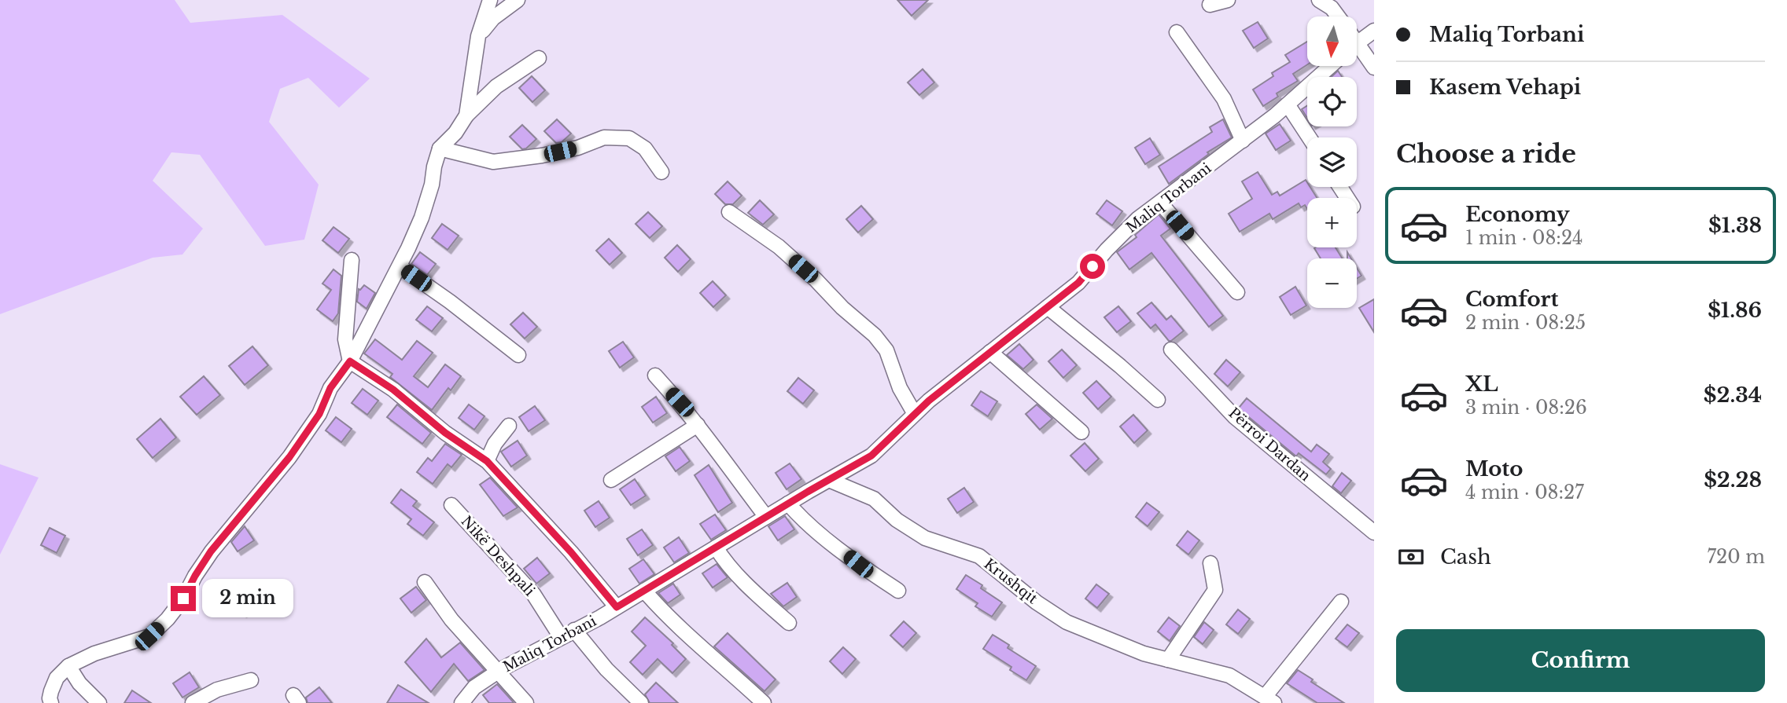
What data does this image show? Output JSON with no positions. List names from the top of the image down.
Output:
{
  "streets": {
    "street": [
      "Maliq Torbani",
      "Përroi Dardan",
      "Nikë Deshpali",
      "Krushqit"
    ]
  },
  "crossings": [
    ["Maliq Torbani", "Nikë Deshpali"],
    ["Maliq Torbani", "Krushqit"]
  ],
  "north": "bottom",
  "page": {
    "banner": ["Maliq Torbani", "Kasem Vehapi"],
    "map_buttons": ["+", "−"],
    "heading": "Choose a ride",
    "list": [
      {
        "name": "Economy",
        "note": "1 min · 08:24",
        "value": "$1.38"
      },
      {
        "name": "Comfort",
        "note": "2 min · 08:25",
        "value": "$1.86"
      },
      {
        "name": "XL",
        "note": "3 min · 08:26",
        "value": "$2.34"
      },
      {
        "name": "Moto",
        "note": "4 min · 08:27",
        "value": "$2.28"
      }
    ],
    "pay": ["Cash", "720 m"],
    "bubble": "2 min",
    "buttons": "Confirm"
  }
}
